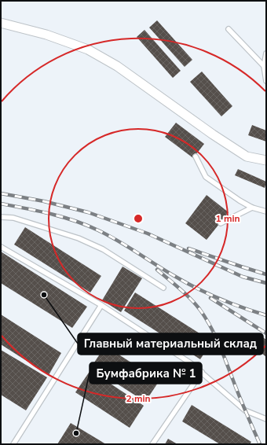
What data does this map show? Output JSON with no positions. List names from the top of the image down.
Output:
{
  "places": ["Главный материальный склад", "Бумфабрика № 1"],
  "rings": ["1 min", "2 min"]
}
